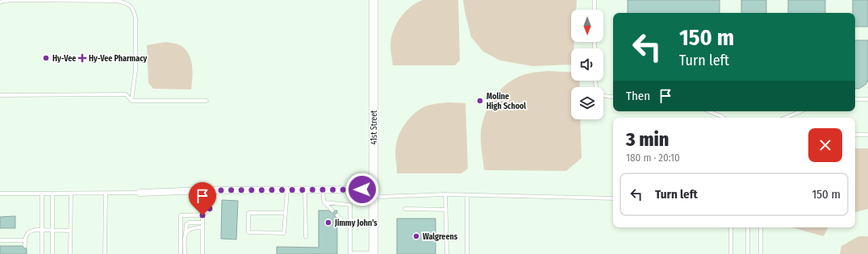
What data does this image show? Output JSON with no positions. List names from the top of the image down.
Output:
{
  "streets": {
    "street": ["41st Street"]
  },
  "places": {
    "other": [
      "Hy-Vee",
      "Moline High School",
      "Jimmy John's",
      "Walgreens"
    ],
    "health": ["Hy-Vee Pharmacy"]
  },
  "north": "bottom",
  "page": {
    "turn": ["150 m", "Turn left"],
    "then": "Then",
    "heading": ["3 min", "180 m · 20:10"],
    "list": [
      {
        "name": "Turn left",
        "value": "150 m"
      }
    ]
  }
}
